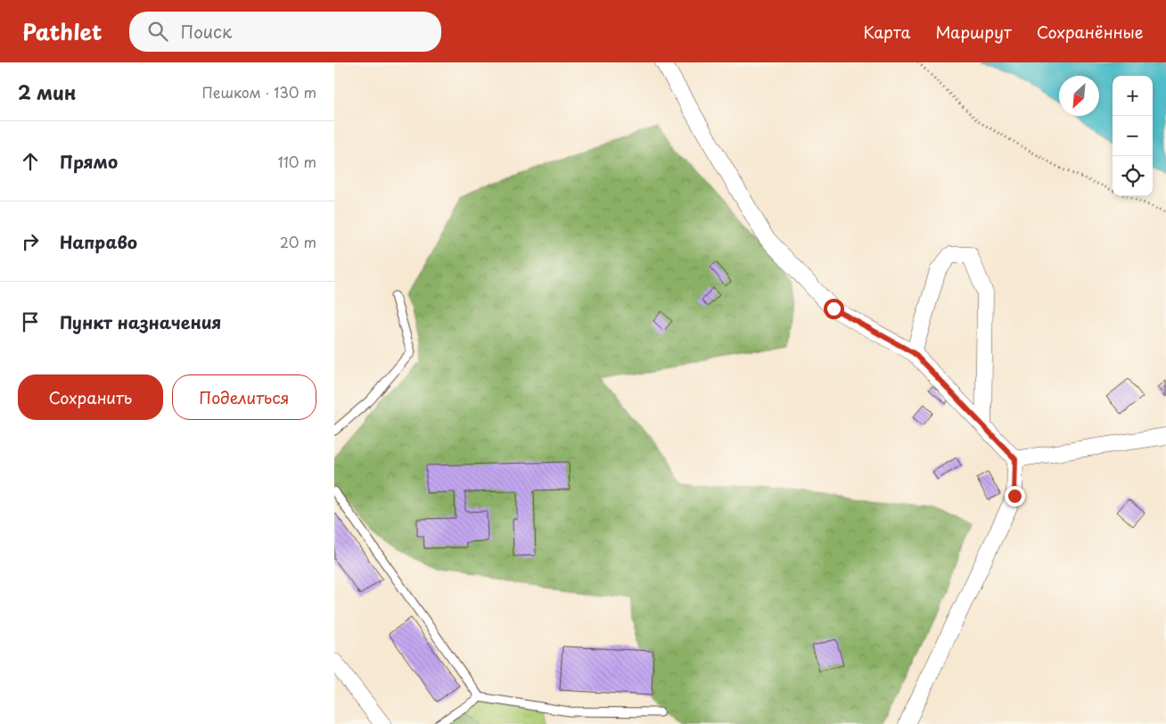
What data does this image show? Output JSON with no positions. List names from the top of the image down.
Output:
{
  "north": "bottom left",
  "page": {
    "header": "Pathlet",
    "search": "Поиск",
    "nav": ["Карта", "Маршрут", "Сохранённые"],
    "heading": ["2 мин", "Пешком · 130 m"],
    "map_buttons": ["+", "−"],
    "list": [
      ["Прямо", "110 m"],
      ["Направо", "20 m"],
      "Пункт назначения"
    ],
    "buttons": ["Сохранить", "Поделиться"]
  }
}
